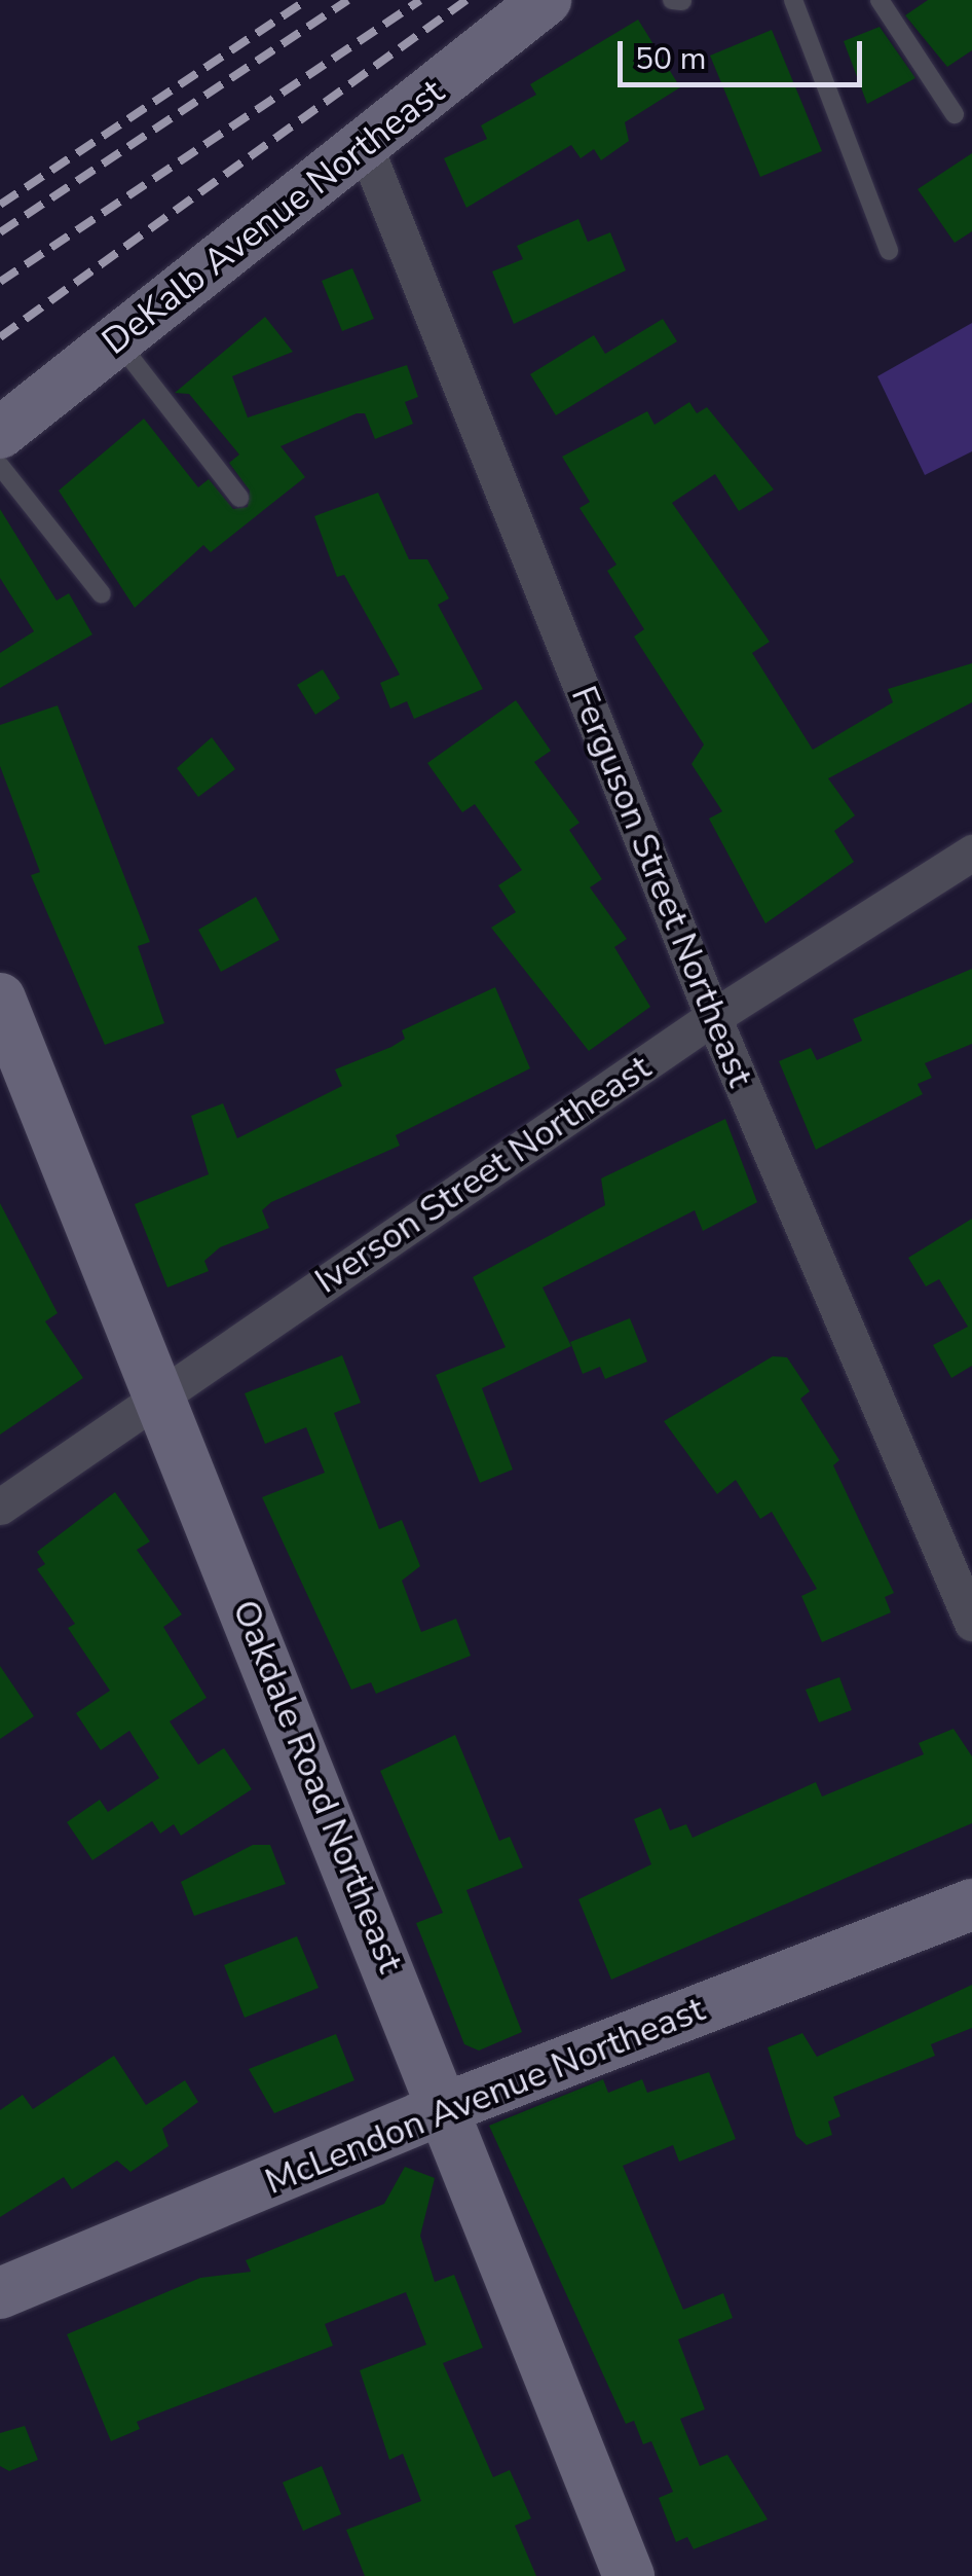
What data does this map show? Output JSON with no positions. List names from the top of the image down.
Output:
{
  "streets": {
    "street": [
      "DeKalb Avenue Northeast",
      "Ferguson Street Northeast",
      "Iverson Street Northeast",
      "Oakdale Road Northeast",
      "McLendon Avenue Northeast"
    ]
  },
  "crossings": [
    ["DeKalb Avenue Northeast", "Ferguson Street Northeast"],
    ["Ferguson Street Northeast", "Iverson Street Northeast"],
    ["Iverson Street Northeast", "Oakdale Road Northeast"],
    ["Oakdale Road Northeast", "McLendon Avenue Northeast"]
  ],
  "scale_bar": "50 m"
}
